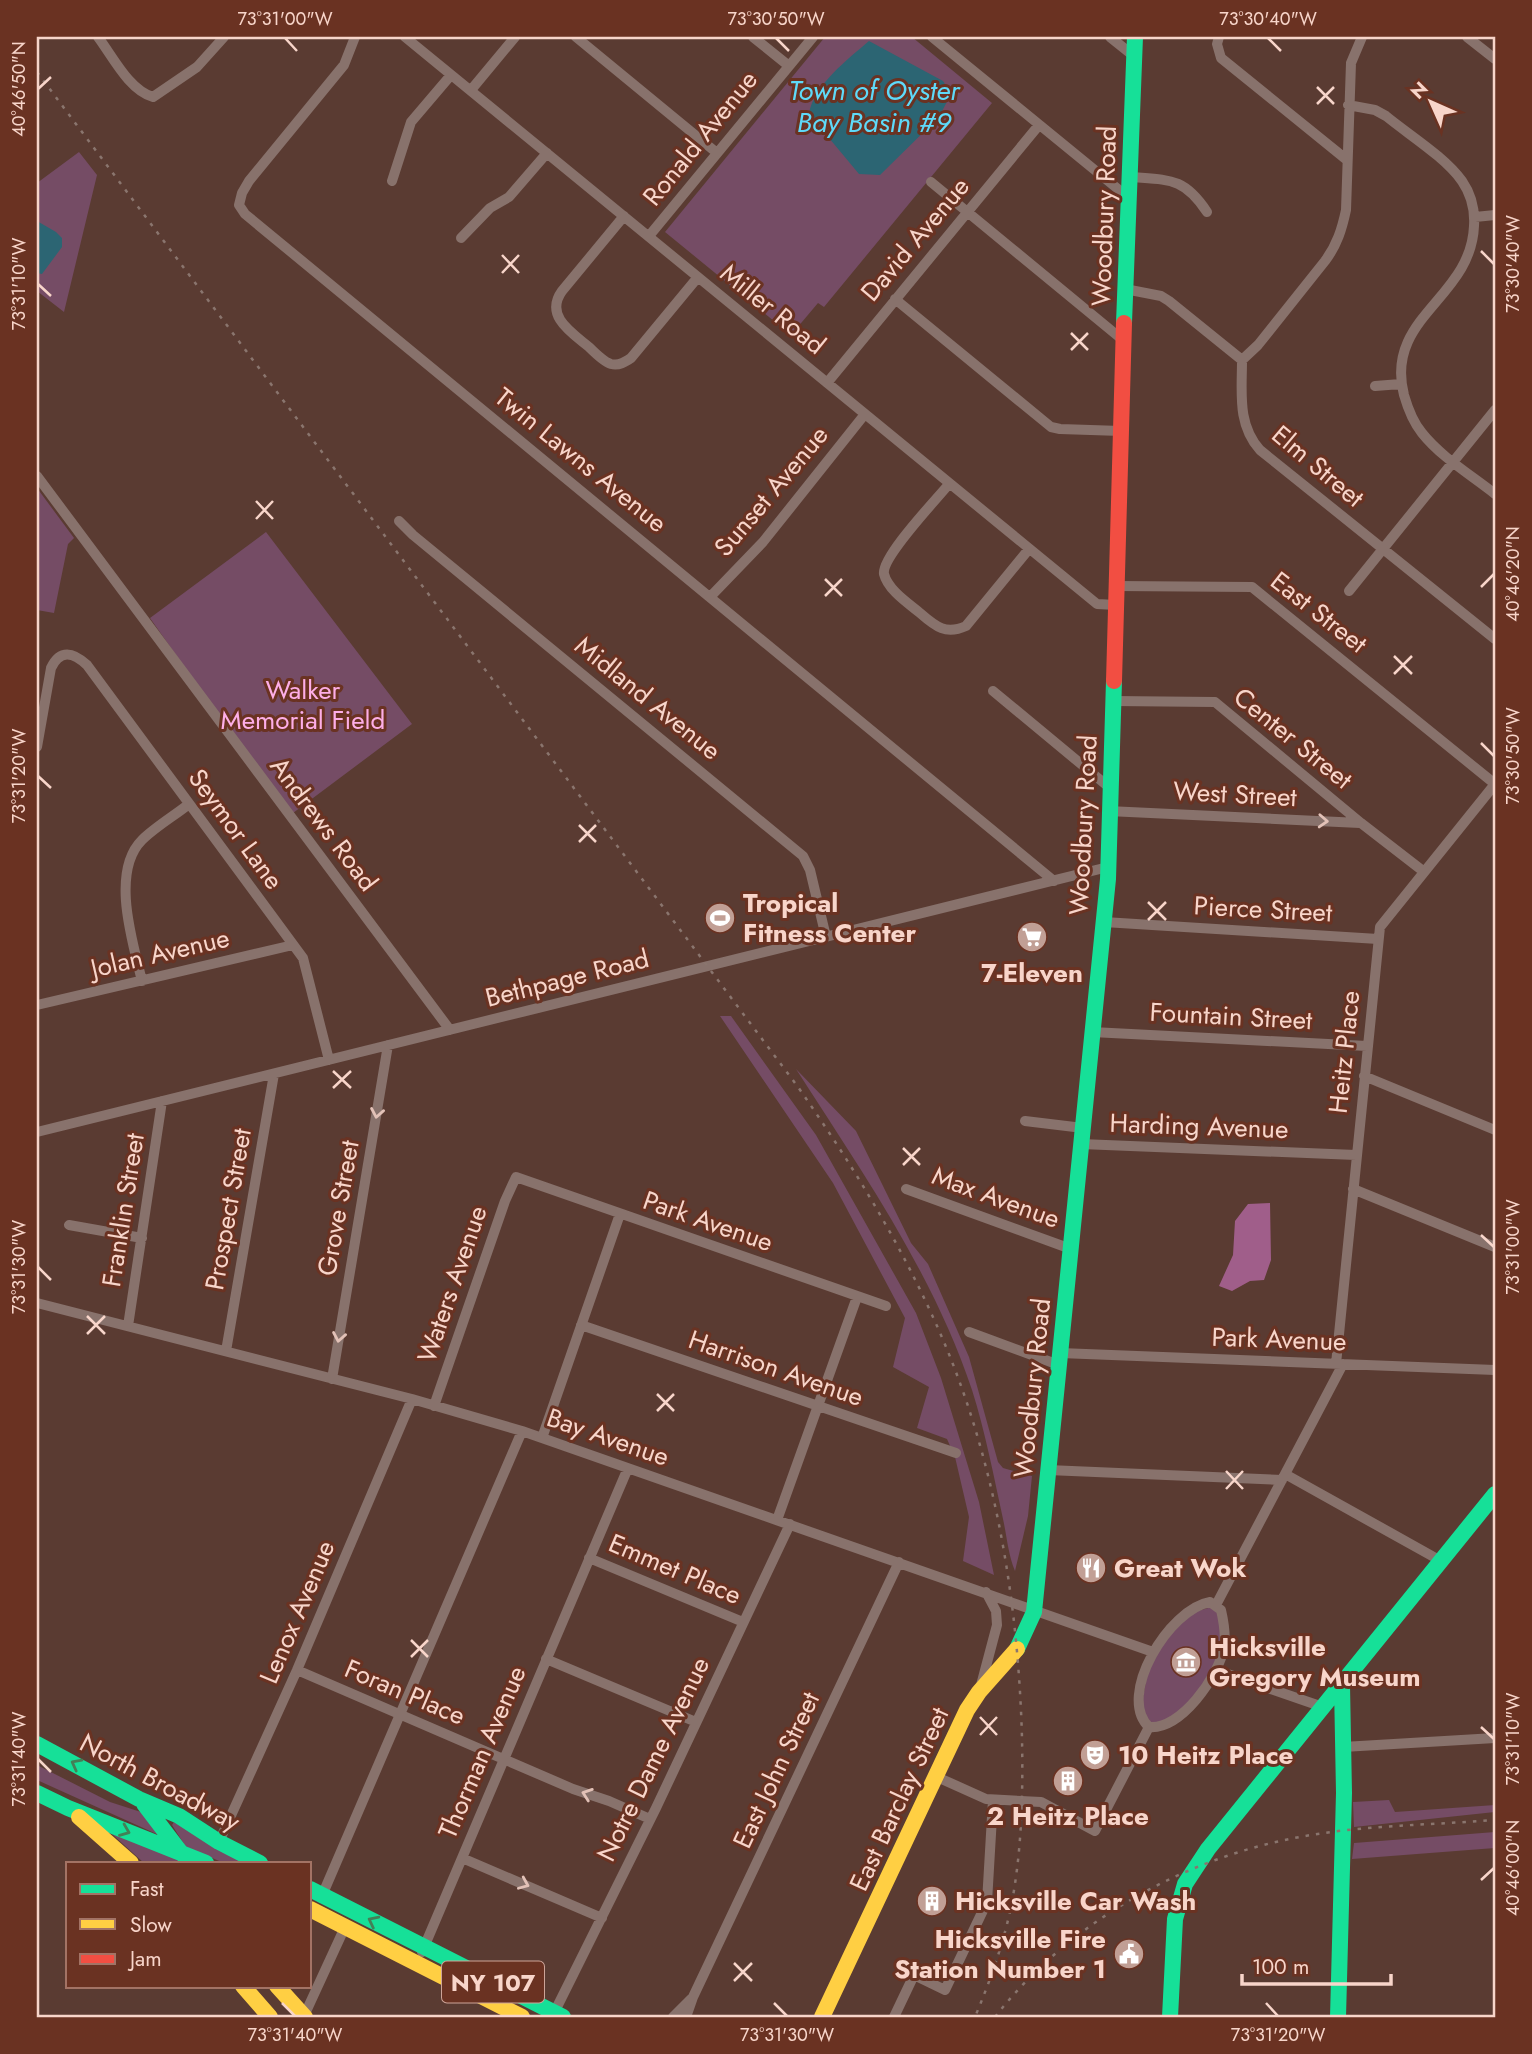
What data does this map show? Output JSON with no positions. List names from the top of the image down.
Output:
{
  "streets": {
    "main road": [
      "Woodbury Road",
      "North Broadway",
      "East Barclay Street",
      "NY 107"
    ],
    "street": [
      "Ronald Avenue",
      "David Avenue",
      "Miller Road",
      "Twin Lawns Avenue",
      "Elm Street",
      "Sunset Avenue",
      "East Street",
      "Midland Avenue",
      "Center Street",
      "West Street",
      "Andrews Road",
      "Seymor Lane",
      "Pierce Street",
      "Jolan Avenue",
      "Bethpage Road",
      "Fountain Street",
      "Heitz Place",
      "Harding Avenue",
      "Max Avenue",
      "Grove Street",
      "Prospect Street",
      "Franklin Street",
      "Park Avenue",
      "Waters Avenue",
      "Harrison Avenue",
      "Bay Avenue",
      "Emmet Place",
      "Lenox Avenue",
      "Foran Place",
      "Thorman Avenue",
      "Notre Dame Avenue",
      "East John Street"
    ]
  },
  "crossings": [
    ["Ronald Avenue", "Miller Road"],
    ["Woodbury Road", "Miller Road"],
    ["Woodbury Road", "East Street"],
    ["Woodbury Road", "Center Street"],
    ["Woodbury Road", "West Street"],
    ["Woodbury Road", "Pierce Street"],
    ["Woodbury Road", "Bethpage Road"],
    ["Woodbury Road", "Fountain Street"],
    ["Woodbury Road", "Harding Avenue"],
    ["Woodbury Road", "Max Avenue"],
    ["Woodbury Road", "Park Avenue"],
    ["Woodbury Road", "Bay Avenue"],
    ["Woodbury Road", "East Barclay Street"],
    ["David Avenue", "Miller Road"],
    ["Miller Road", "Sunset Avenue"],
    ["Twin Lawns Avenue", "Sunset Avenue"],
    ["Twin Lawns Avenue", "Bethpage Road"],
    ["East Street", "Heitz Place"],
    ["Midland Avenue", "Bethpage Road"],
    ["Center Street", "West Street"],
    ["Center Street", "Heitz Place"],
    ["Andrews Road", "Bethpage Road"],
    ["Seymor Lane", "Jolan Avenue"],
    ["Seymor Lane", "Bethpage Road"],
    ["Pierce Street", "Heitz Place"],
    ["Bethpage Road", "Grove Street"],
    ["Bethpage Road", "Prospect Street"],
    ["Bethpage Road", "Franklin Street"],
    ["Fountain Street", "Heitz Place"],
    ["Heitz Place", "Harding Avenue"],
    ["Heitz Place", "Park Avenue"],
    ["Grove Street", "Bay Avenue"],
    ["Prospect Street", "Bay Avenue"],
    ["Franklin Street", "Bay Avenue"],
    ["Park Avenue", "Waters Avenue"],
    ["Waters Avenue", "Bay Avenue"],
    ["Bay Avenue", "Lenox Avenue"],
    ["Bay Avenue", "Thorman Avenue"],
    ["Bay Avenue", "Notre Dame Avenue"],
    ["Bay Avenue", "East John Street"],
    ["Bay Avenue", "East Barclay Street"],
    ["Emmet Place", "Thorman Avenue"],
    ["Emmet Place", "Notre Dame Avenue"],
    ["Lenox Avenue", "Foran Place"],
    ["Lenox Avenue", "North Broadway"],
    ["Foran Place", "Thorman Avenue"],
    ["Foran Place", "Notre Dame Avenue"],
    ["Thorman Avenue", "NY 107"],
    ["Notre Dame Avenue", "NY 107"]
  ],
  "one_way": ["West Street", "Grove Street", "Foran Place"],
  "water": ["Town of Oyster Bay Basin #9"],
  "parks": ["Walker Memorial Field"],
  "places": {
    "sports": ["Tropical Fitness Center"],
    "supermarket": ["7-Eleven"],
    "restaurant": ["Great Wok"],
    "museum": ["Hicksville Gregory Museum"],
    "theatre": ["10 Heitz Place"],
    "building": ["2 Heitz Place", "Hicksville Car Wash"],
    "public building": ["Hicksville Fire Station Number 1"]
  },
  "legend": ["Fast", "Slow", "Jam"],
  "scale_bar": "100 m",
  "north": "top left",
  "coordinates": [
    "73°31'00\"W",
    "73°30'50\"W",
    "73°30'40\"W",
    "40°46'50\"N",
    "73°31'10\"W",
    "40°46'20\"N",
    "73°31'20\"W",
    "73°31'30\"W",
    "73°31'40\"W",
    "40°46'00\"N"
  ]
}
